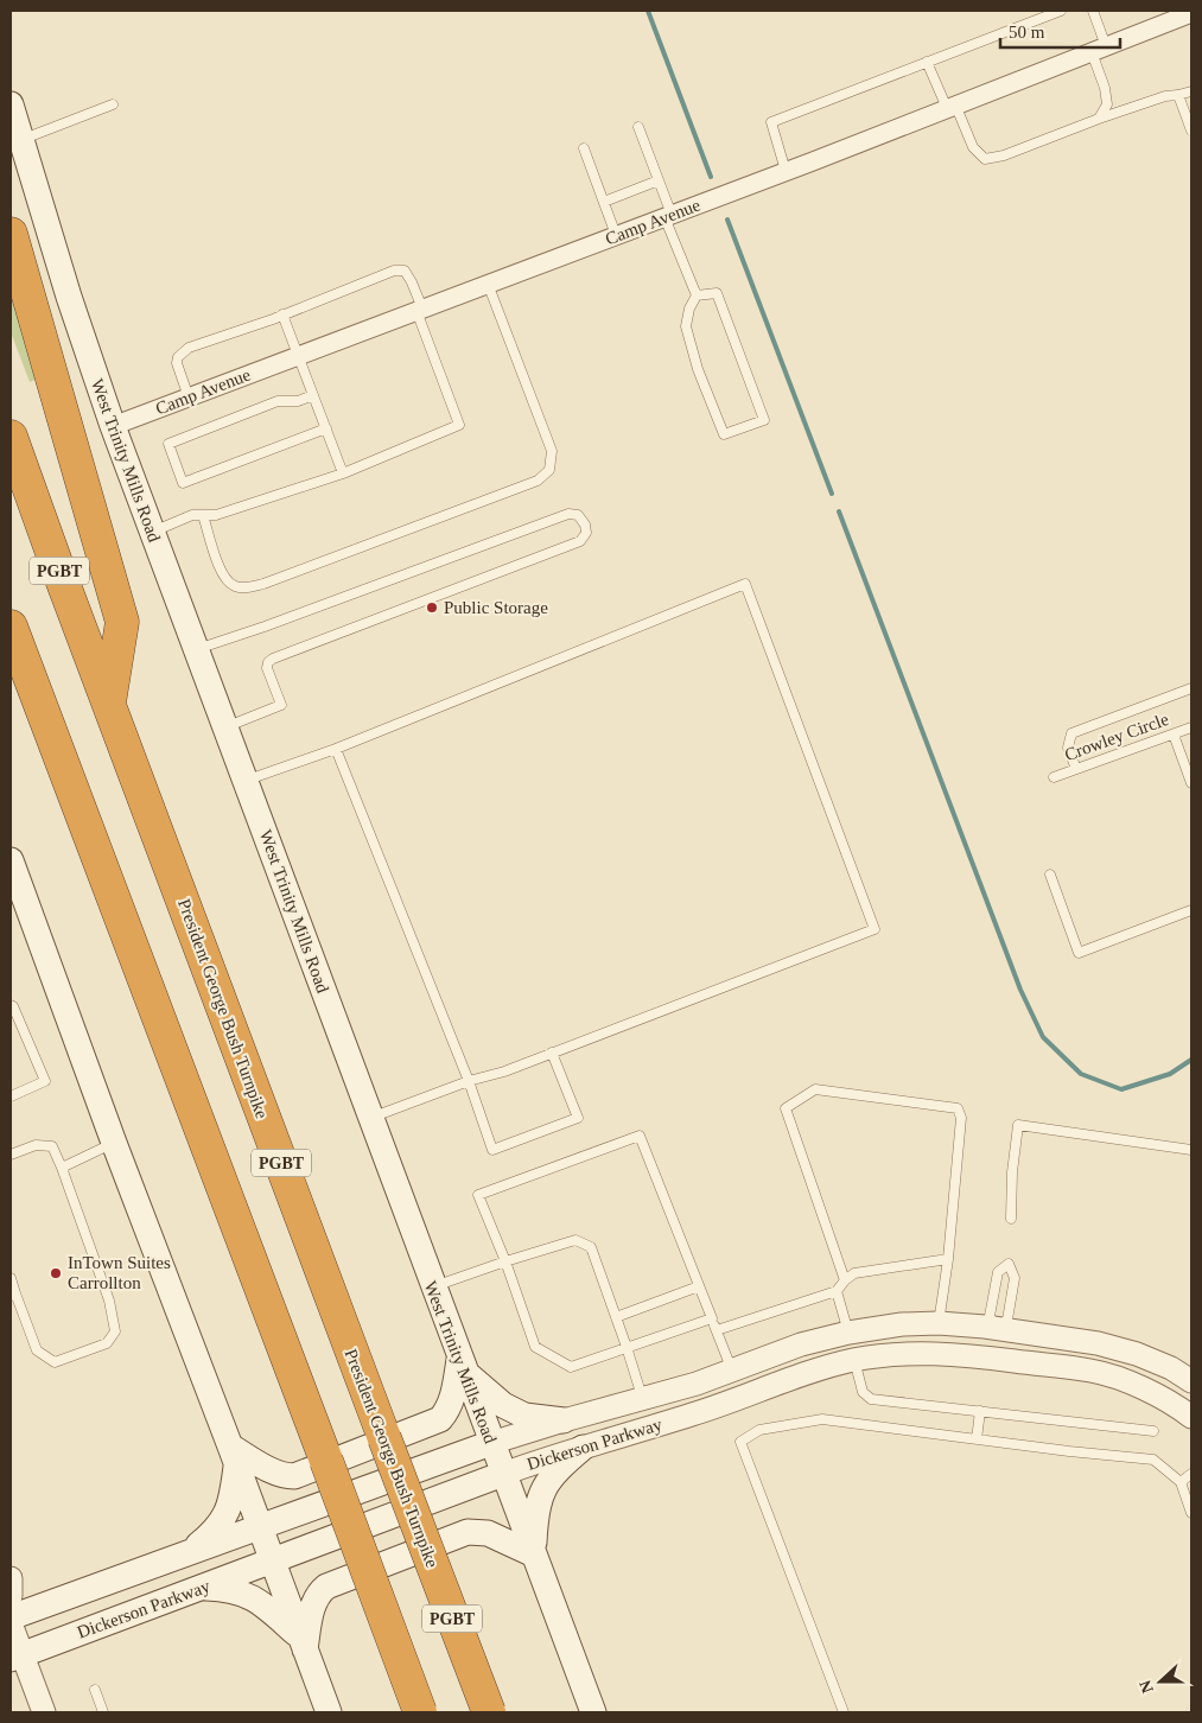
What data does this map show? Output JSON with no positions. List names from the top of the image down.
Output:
{
  "streets": {
    "highway": ["PGBT", "President George Bush Turnpike"],
    "main road": ["West Trinity Mills Road", "Dickerson Parkway"],
    "street": ["Camp Avenue"],
    "lane": ["Crowley Circle"]
  },
  "crossings": [
    ["Camp Avenue", "West Trinity Mills Road"],
    ["West Trinity Mills Road", "Dickerson Parkway"]
  ],
  "places": ["Public Storage", "InTown Suites Carrollton"],
  "scale_bar": "50 m",
  "north": "left"
}
